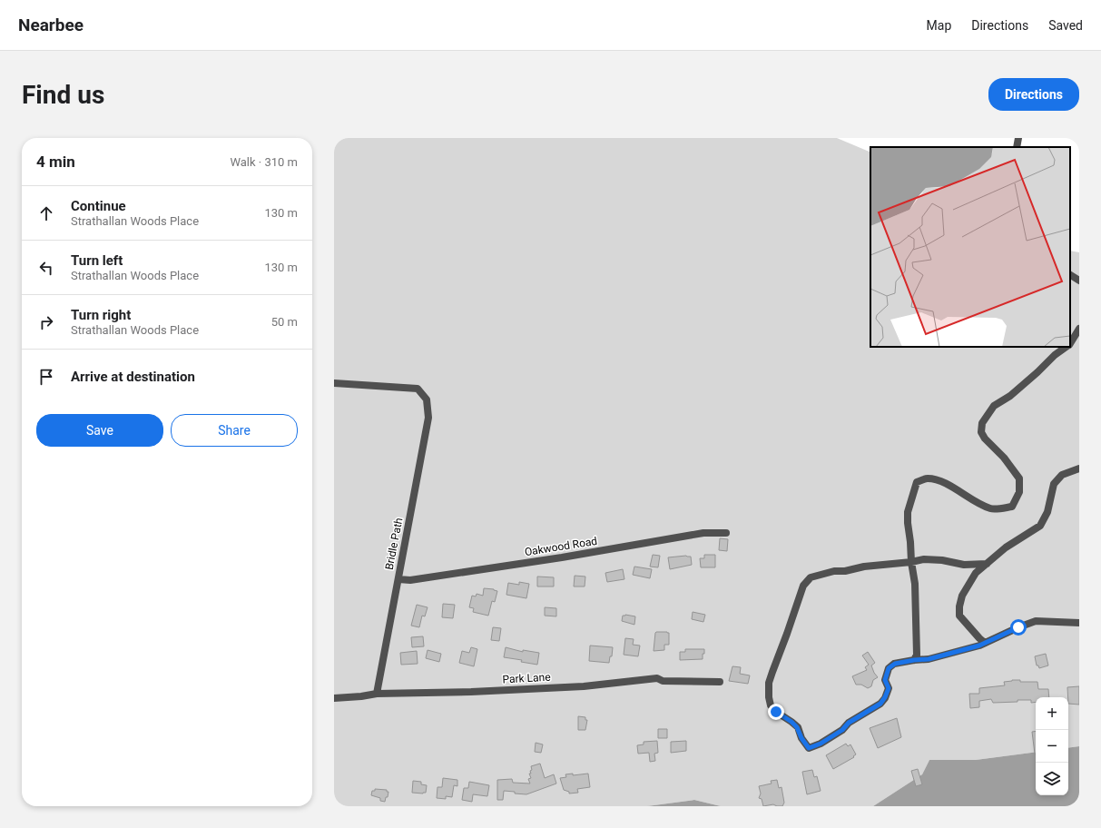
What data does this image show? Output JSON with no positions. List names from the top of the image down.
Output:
{
  "streets": {
    "street": ["Bridle Path", "Oakwood Road", "Park Lane"]
  },
  "crossings": [
    ["Bridle Path", "Oakwood Road"],
    ["Bridle Path", "Park Lane"]
  ],
  "page": {
    "header": "Nearbee",
    "nav": ["Map", "Directions", "Saved"],
    "buttons": [
      "Directions",
      ["Save", "Share"]
    ],
    "title": "Find us",
    "heading": ["4 min", "Walk · 310 m"],
    "list": [
      ["Continue", "Strathallan Woods Place", "130 m"],
      ["Turn left", "Strathallan Woods Place", "130 m"],
      ["Turn right", "Strathallan Woods Place", "50 m"],
      "Arrive at destination"
    ],
    "map_buttons": ["+", "−"]
  }
}
